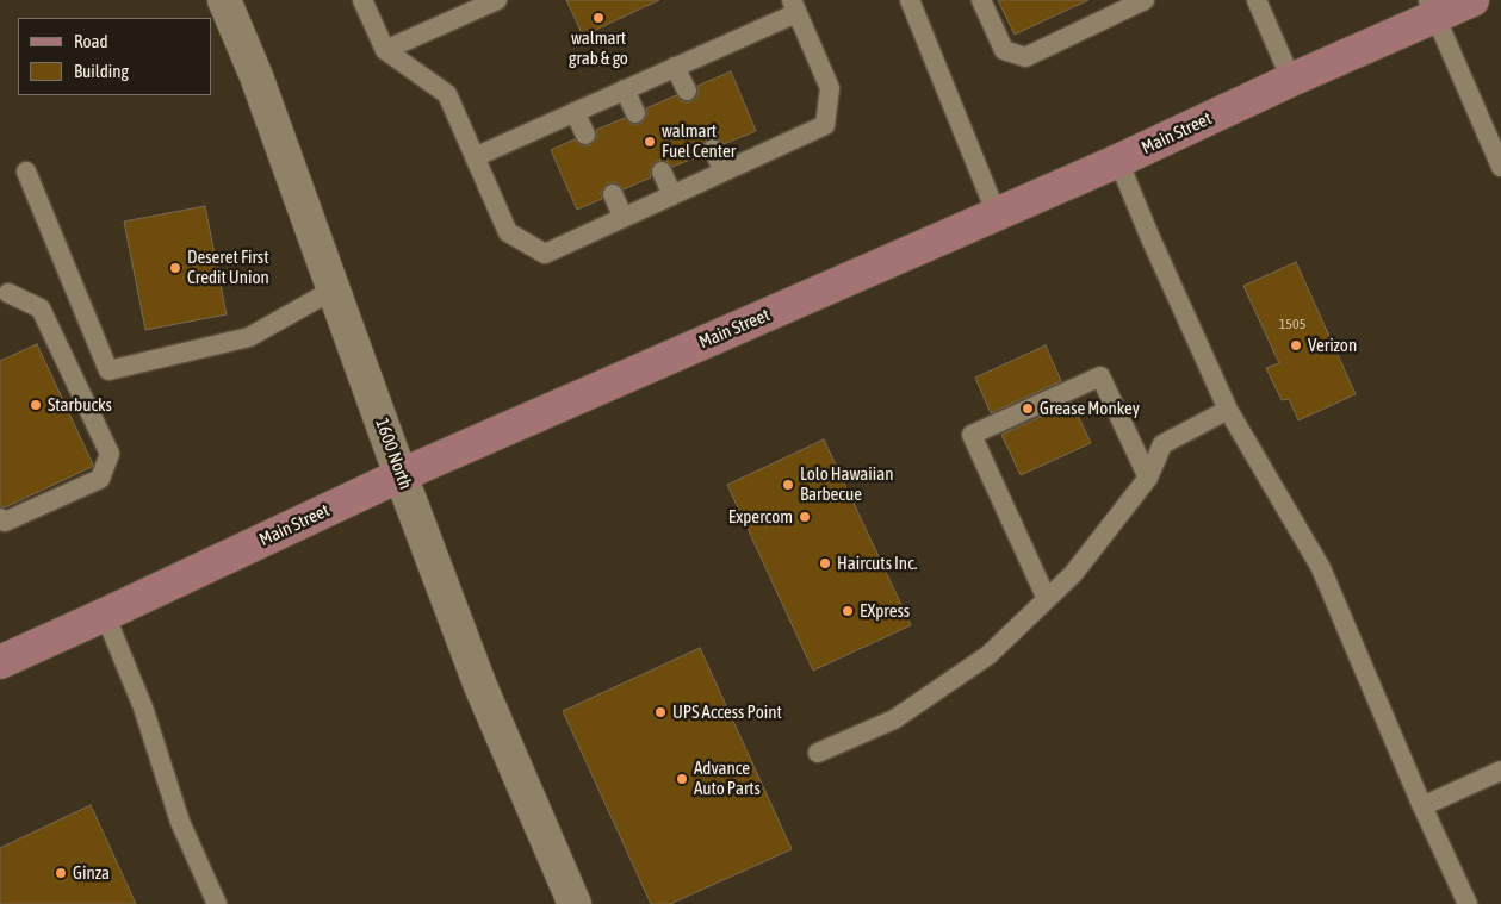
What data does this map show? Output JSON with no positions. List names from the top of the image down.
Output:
{
  "streets": {
    "main road": ["Main Street"],
    "street": ["1600 North"]
  },
  "crossings": [
    ["Main Street", "1600 North"]
  ],
  "places": [
    "walmart grab & go",
    "walmart Fuel Center",
    "Deseret First Credit Union",
    "Verizon",
    "Starbucks",
    "Grease Monkey",
    "Lolo Hawaiian Barbecue",
    "Expercom",
    "Haircuts Inc.",
    "EXpress",
    "UPS Access Point",
    "Advance Auto Parts",
    "Ginza"
  ],
  "house_numbers": ["1505"],
  "legend": ["Road", "Building"]
}
